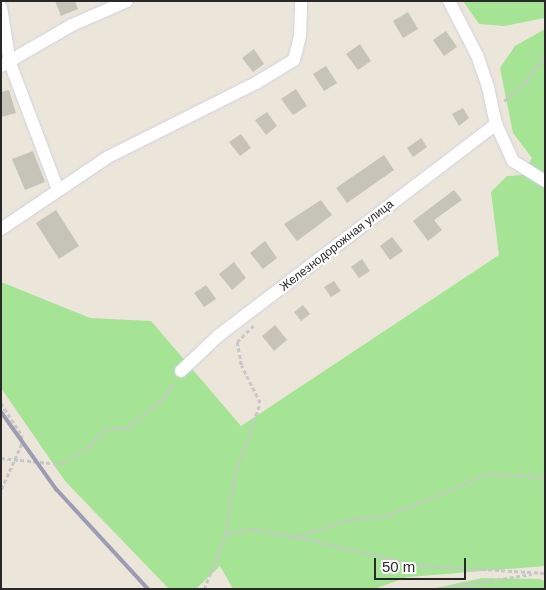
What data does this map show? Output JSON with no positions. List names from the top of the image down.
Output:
{
  "streets": {
    "street": ["Железнодорожная улица"]
  },
  "scale_bar": "50 m"
}
